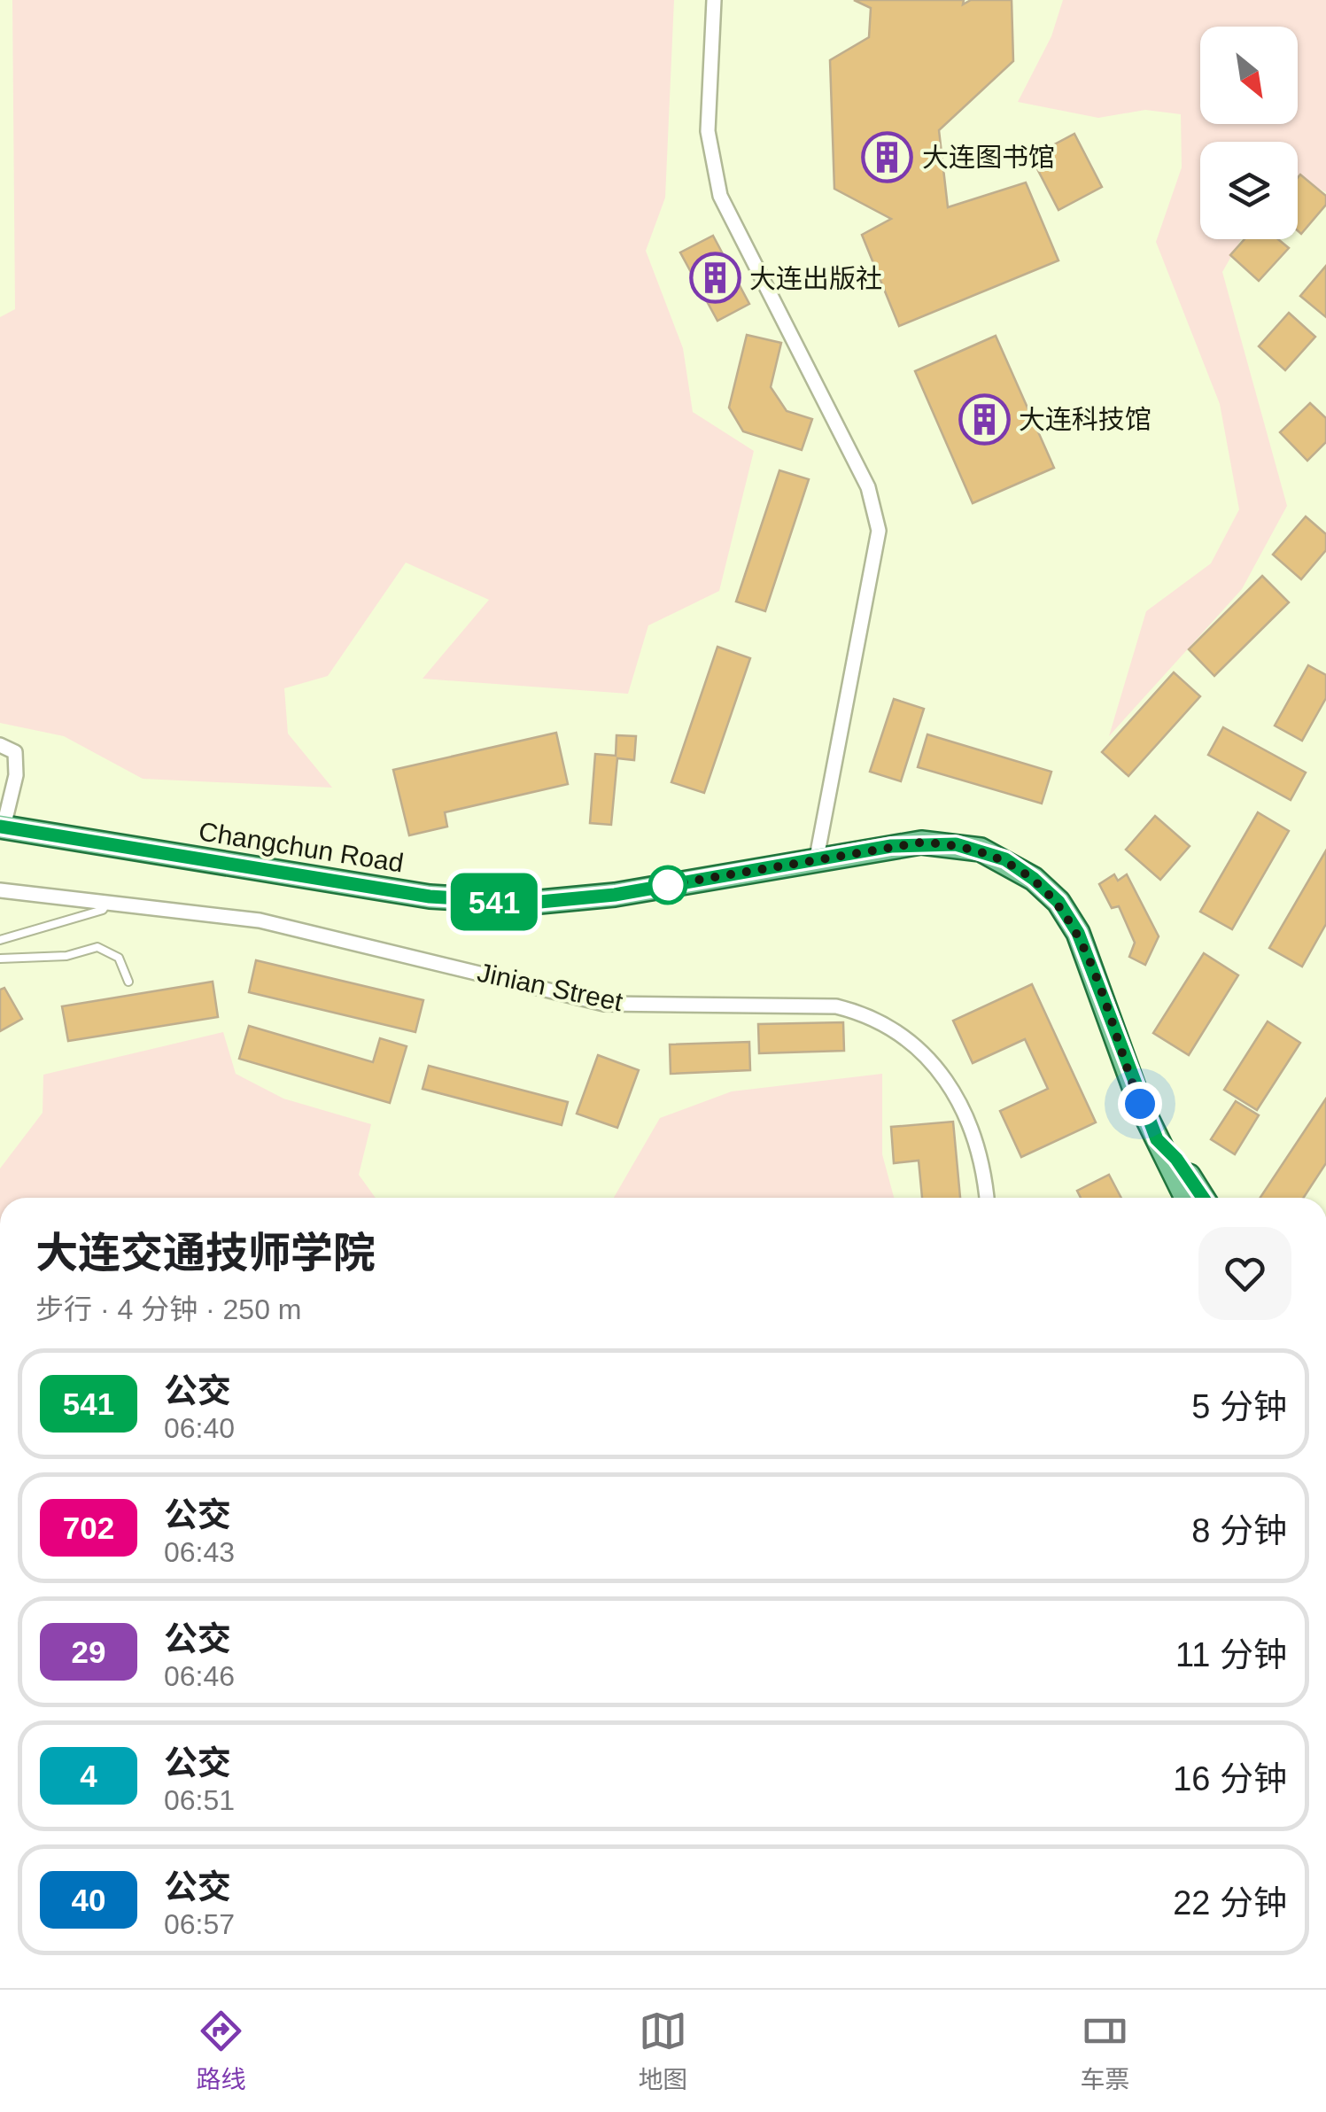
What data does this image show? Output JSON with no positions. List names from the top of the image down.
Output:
{
  "streets": {
    "main road": ["Changchun Road"],
    "street": ["Jinian Street"]
  },
  "places": {
    "building": ["大连图书馆", "大连出版社", "大连科技馆"]
  },
  "lines": ["bus line 541"],
  "north": "bottom right",
  "page": {
    "on_map": "541",
    "heading": ["大连交通技师学院", "步行 · 4 分钟 · 250 m"],
    "list": [
      {
        "mark": "541",
        "name": "公交",
        "note": "06:40",
        "value": "5 分钟"
      },
      {
        "mark": "702",
        "name": "公交",
        "note": "06:43",
        "value": "8 分钟"
      },
      {
        "mark": "29",
        "name": "公交",
        "note": "06:46",
        "value": "11 分钟"
      },
      {
        "mark": "4",
        "name": "公交",
        "note": "06:51",
        "value": "16 分钟"
      },
      {
        "mark": "40",
        "name": "公交",
        "note": "06:57",
        "value": "22 分钟"
      }
    ],
    "tabs": ["路线", "地图", "车票"]
  }
}
